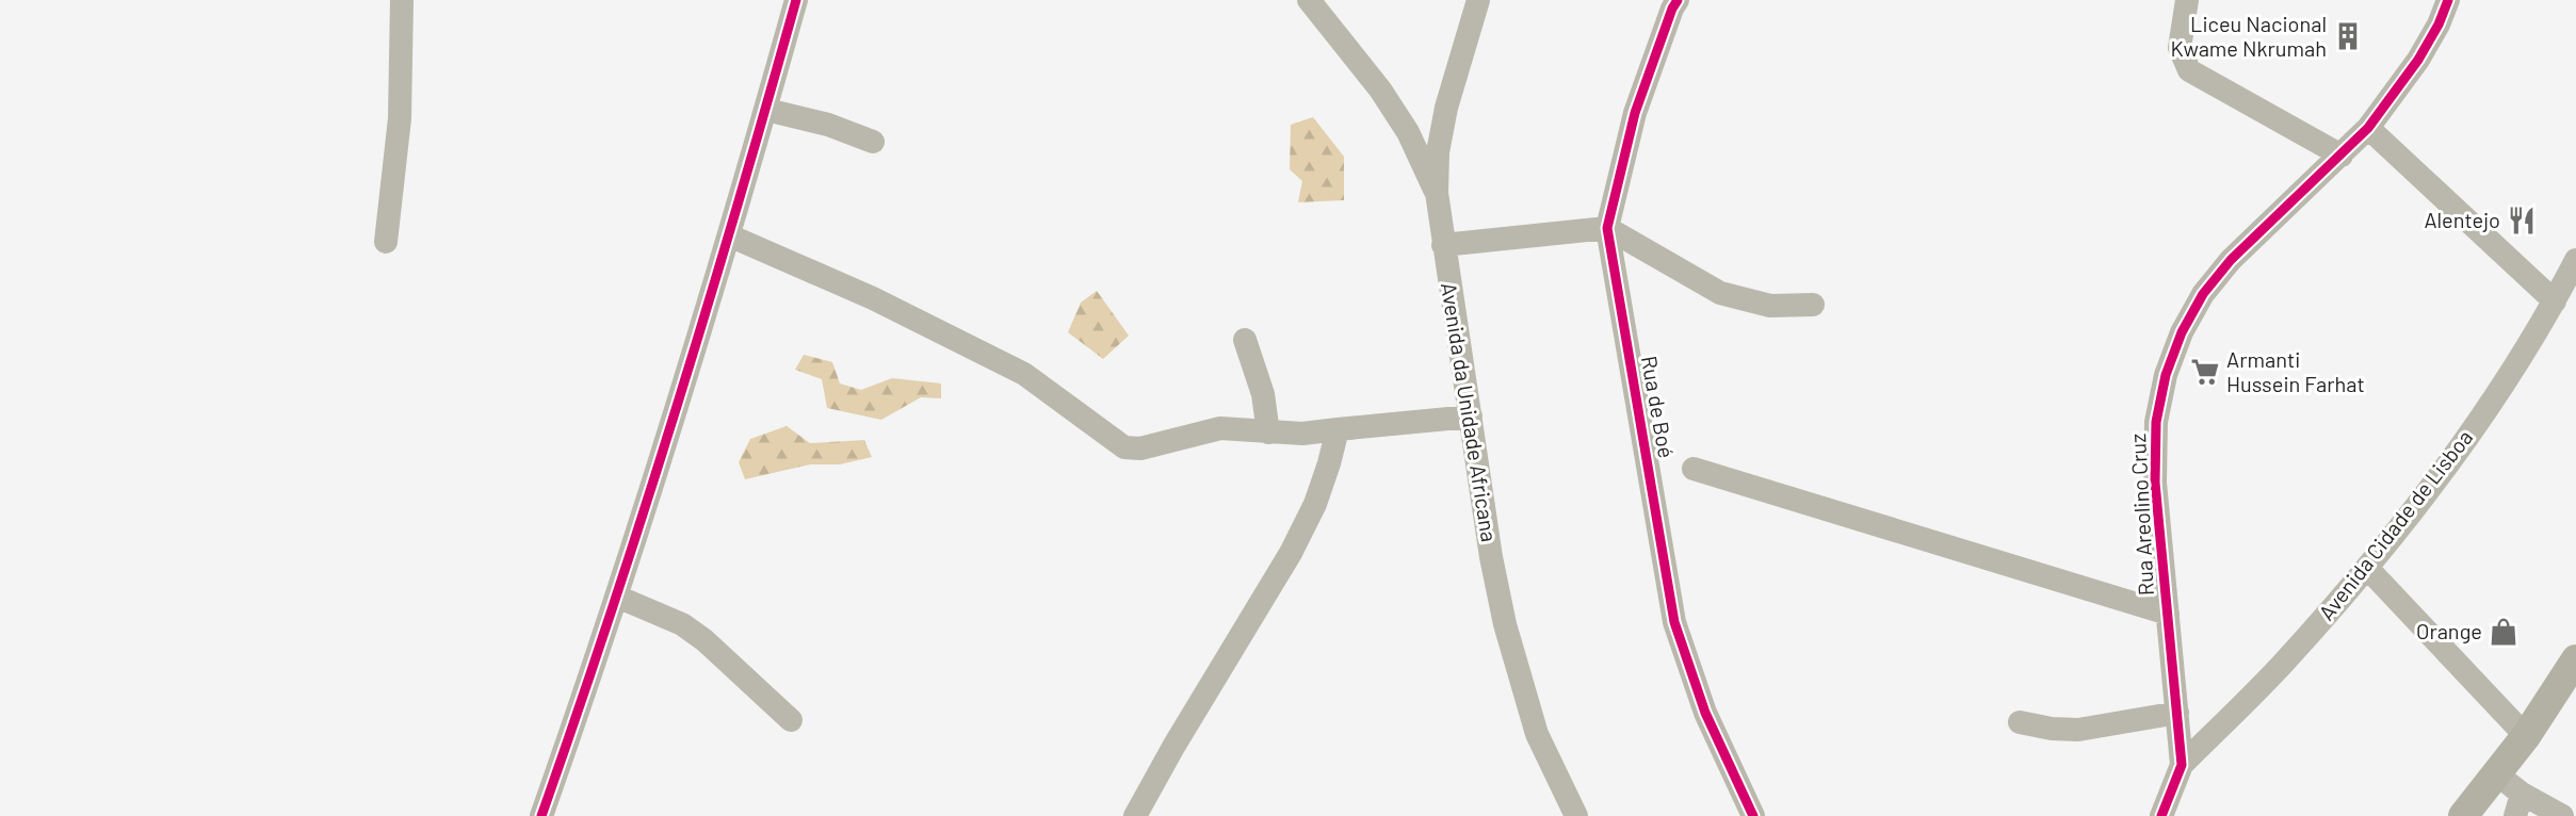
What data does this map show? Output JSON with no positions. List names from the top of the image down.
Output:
{
  "streets": {
    "street": [
      "Rua de Boé",
      "Avenida da Unidade Africana",
      "Rua Areolino Cruz",
      "Avenida Cidade de Lisboa"
    ]
  },
  "crossings": [
    ["Rua Areolino Cruz", "Avenida Cidade de Lisboa"]
  ],
  "places": {
    "building": ["Liceu Nacional Kwame Nkrumah"],
    "restaurant": ["Alentejo"],
    "supermarket": ["Armanti Hussein Farhat"],
    "shop": ["Orange"]
  }
}
